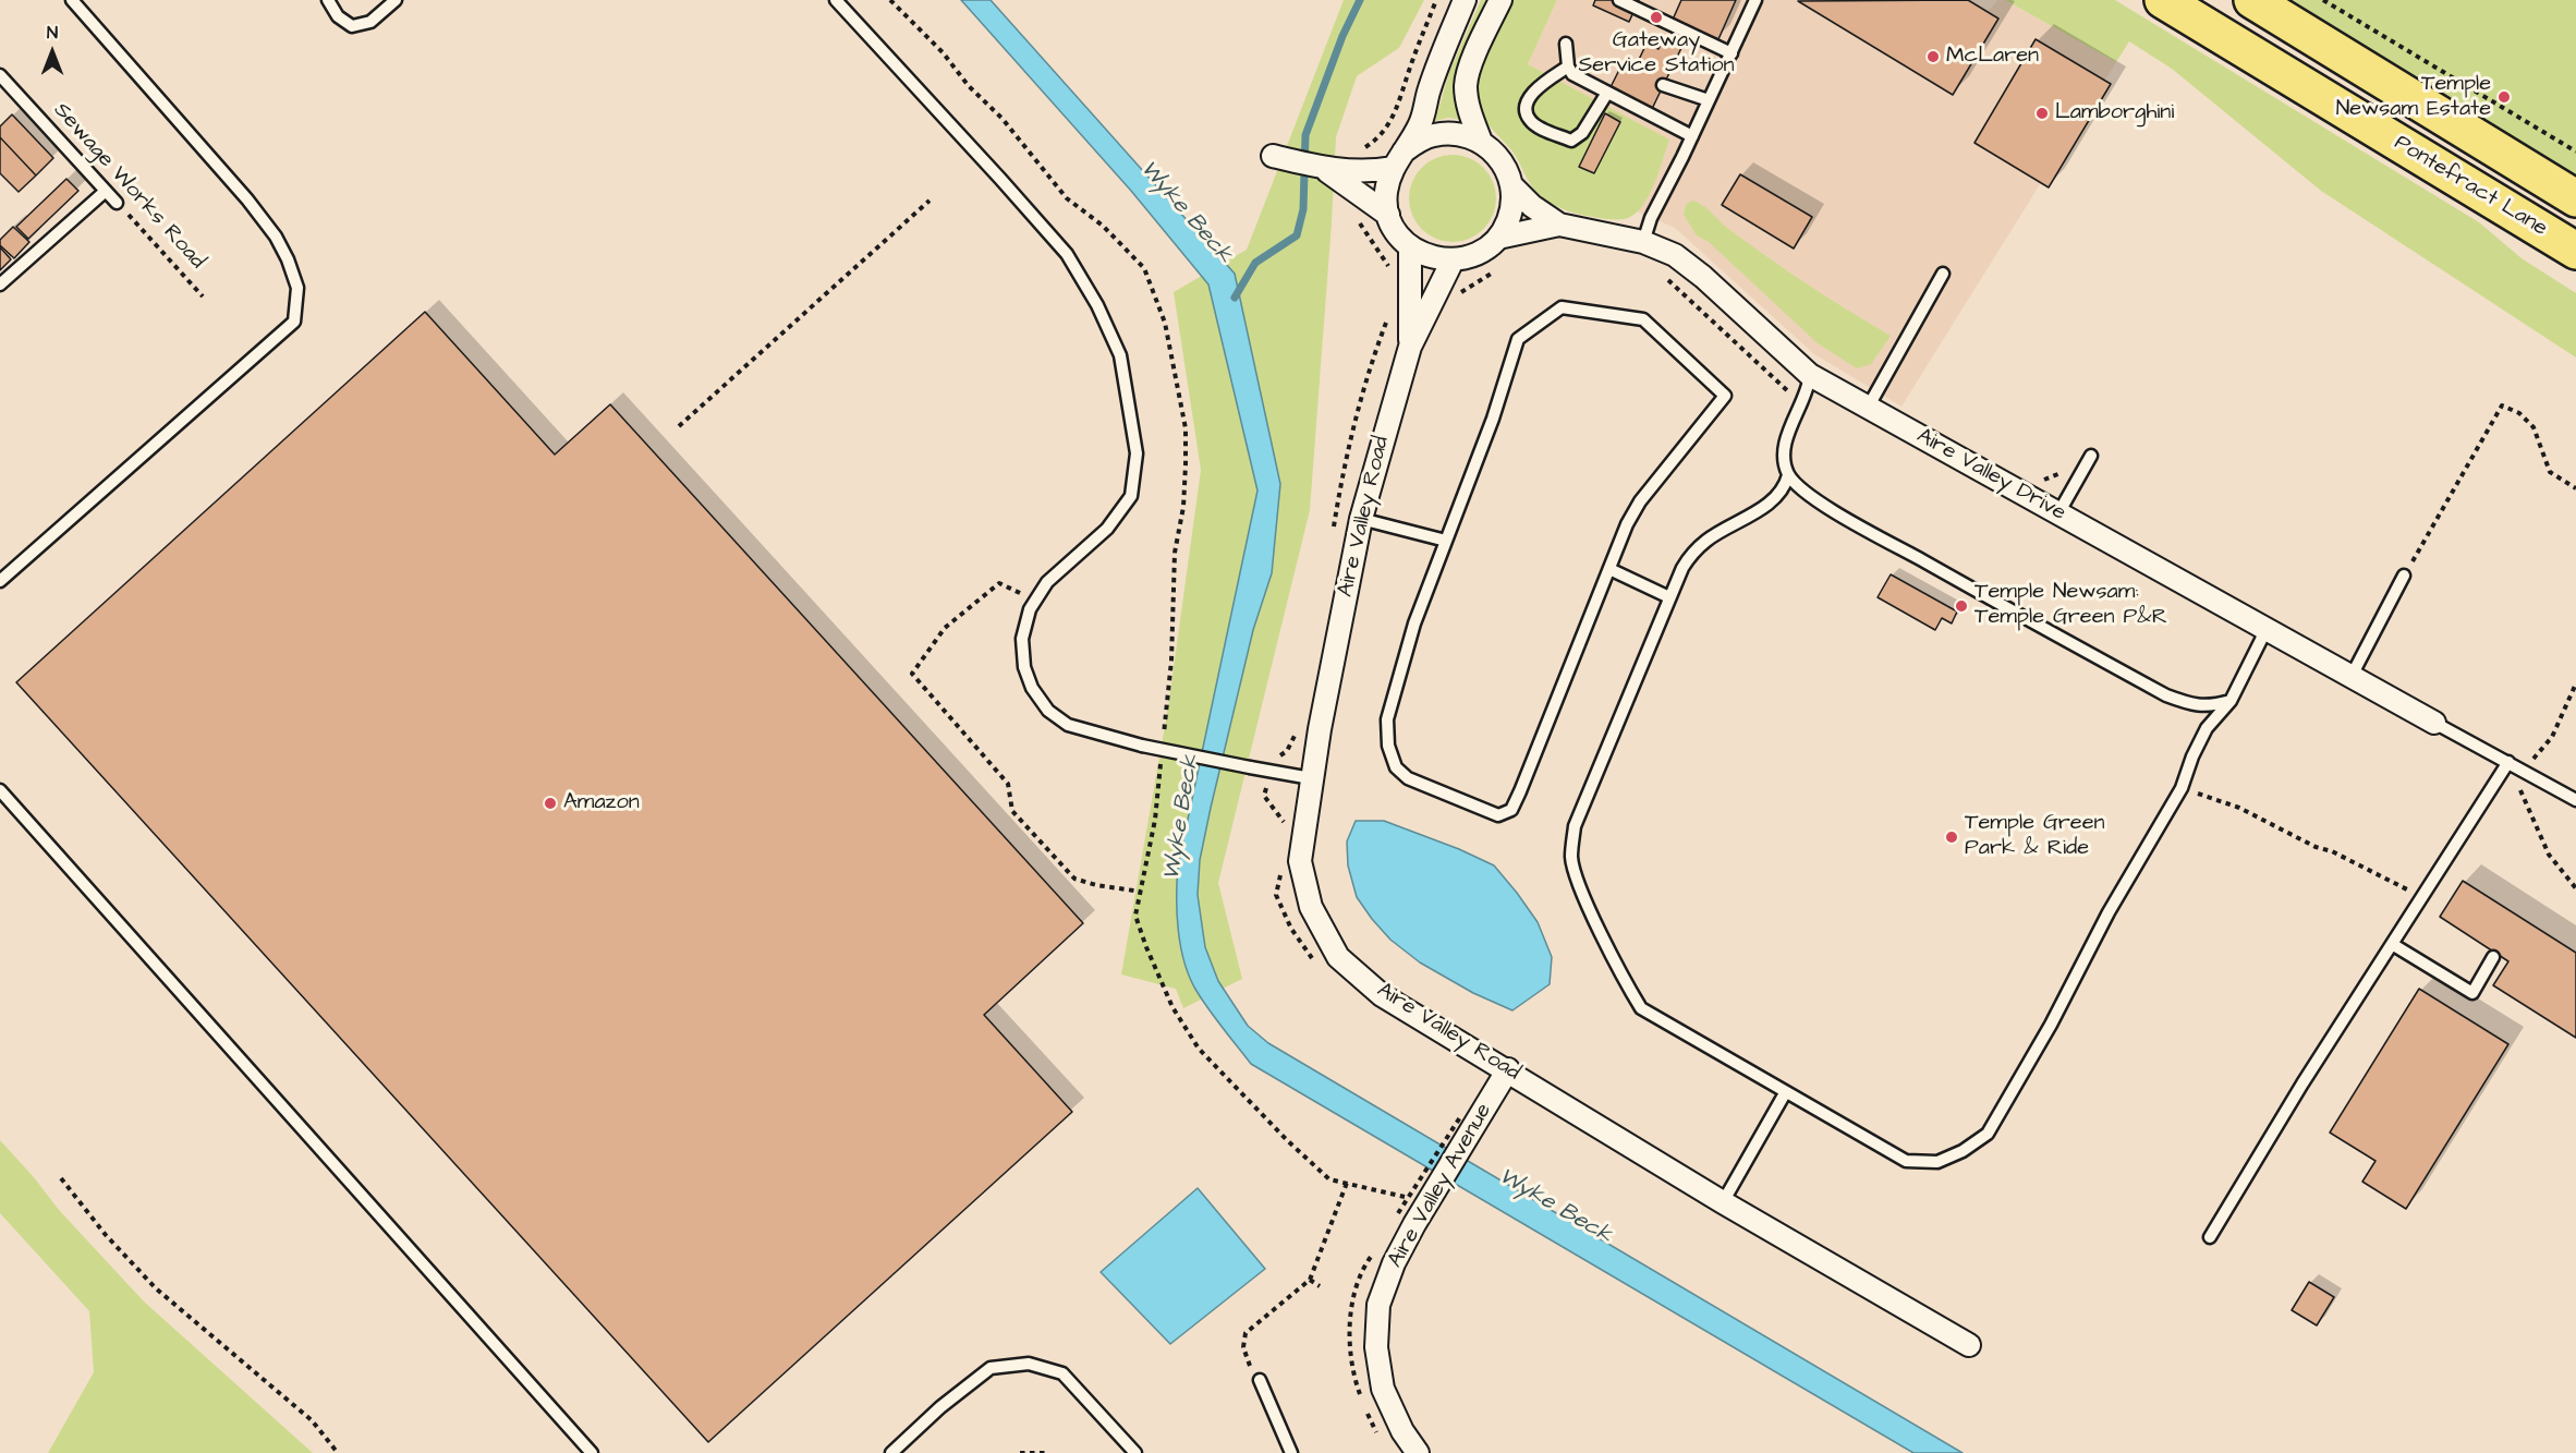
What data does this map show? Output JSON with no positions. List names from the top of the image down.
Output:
{
  "streets": {
    "highway": ["Pontefract Lane"],
    "street": ["Aire Valley Drive", "Aire Valley Road", "Aire Valley Avenue"],
    "lane": ["Sewage Works Road"]
  },
  "crossings": [
    ["Aire Valley Drive", "Aire Valley Road"],
    ["Aire Valley Road", "Aire Valley Avenue"]
  ],
  "water": ["Wyke Beck"],
  "places": [
    "Gateway Service Station",
    "McLaren",
    "Temple Newsam Estate",
    "Lamborghini",
    "Temple Newsam: Temple Green P&R",
    "Amazon",
    "Temple Green Park & Ride"
  ],
  "north": "top"
}
